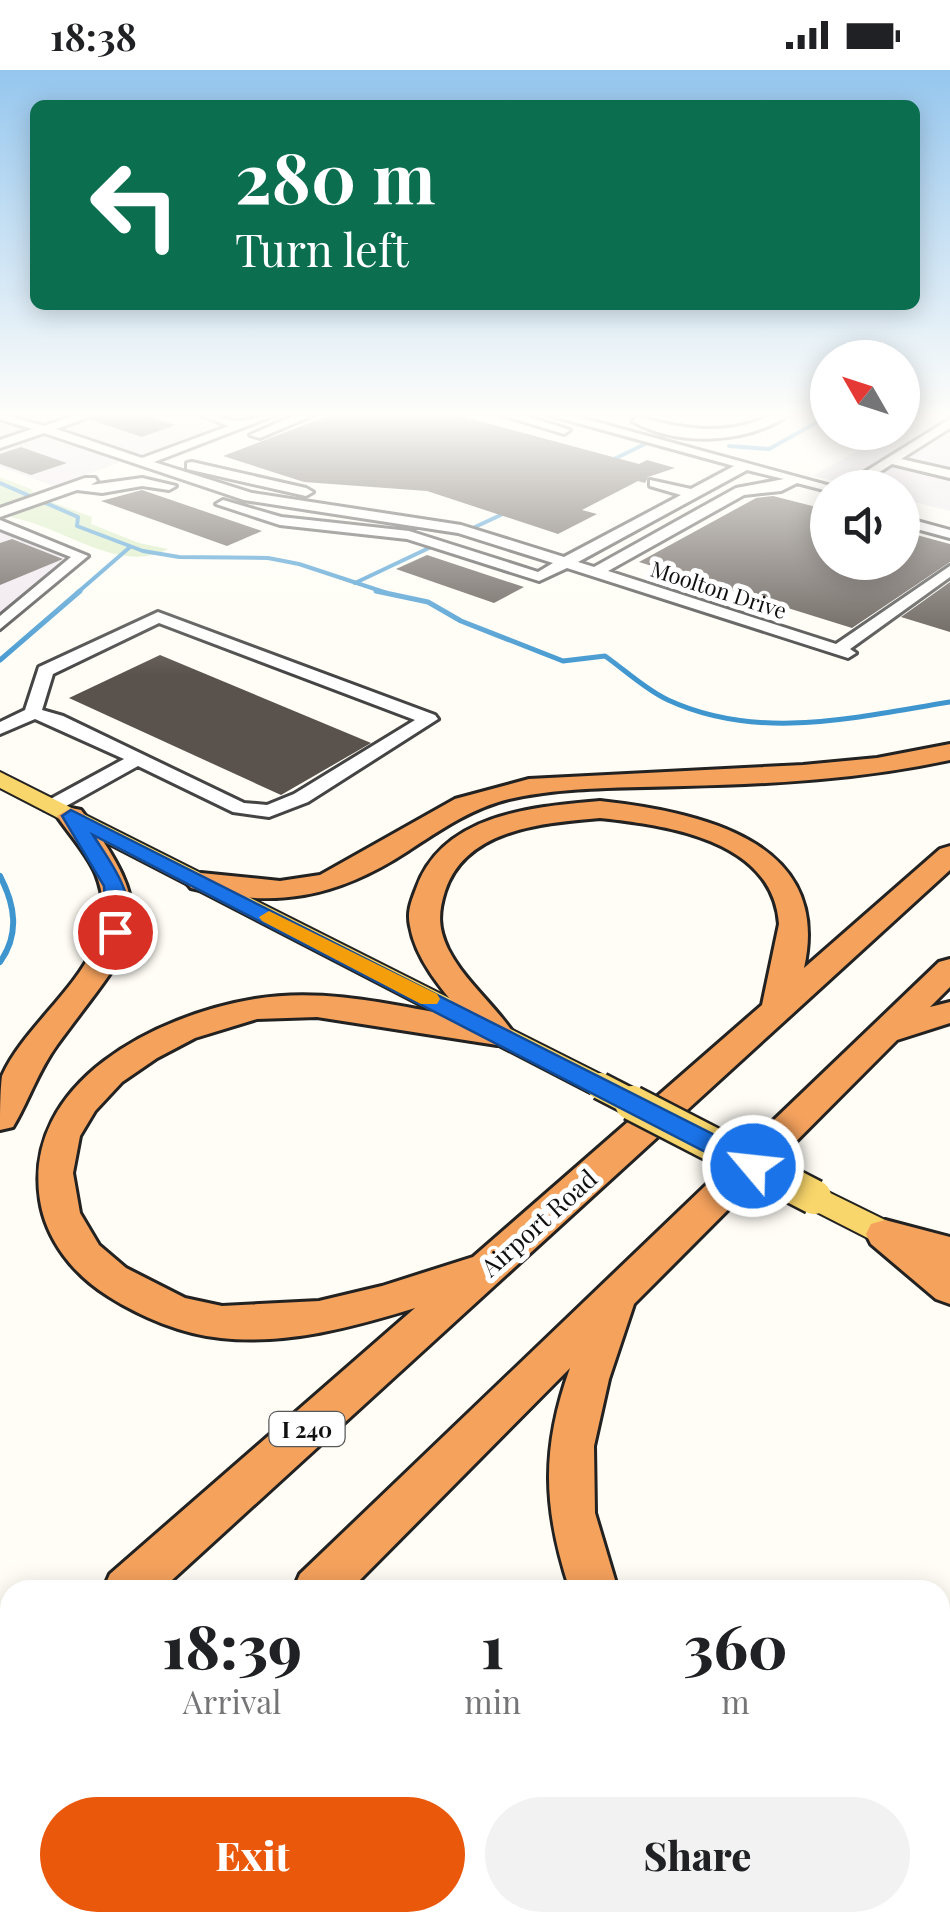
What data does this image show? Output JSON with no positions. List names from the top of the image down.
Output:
{
  "streets": {
    "highway": ["Airport Road", "I 240"],
    "street": ["Moolton Drive"]
  },
  "north": "top left",
  "page": {
    "status": "18:38",
    "turn": ["280 m", "Turn left"],
    "eta": [
      "18:39",
      "Arrival",
      "1",
      "min",
      "360",
      "m"
    ],
    "buttons": ["Exit", "Share"]
  }
}
